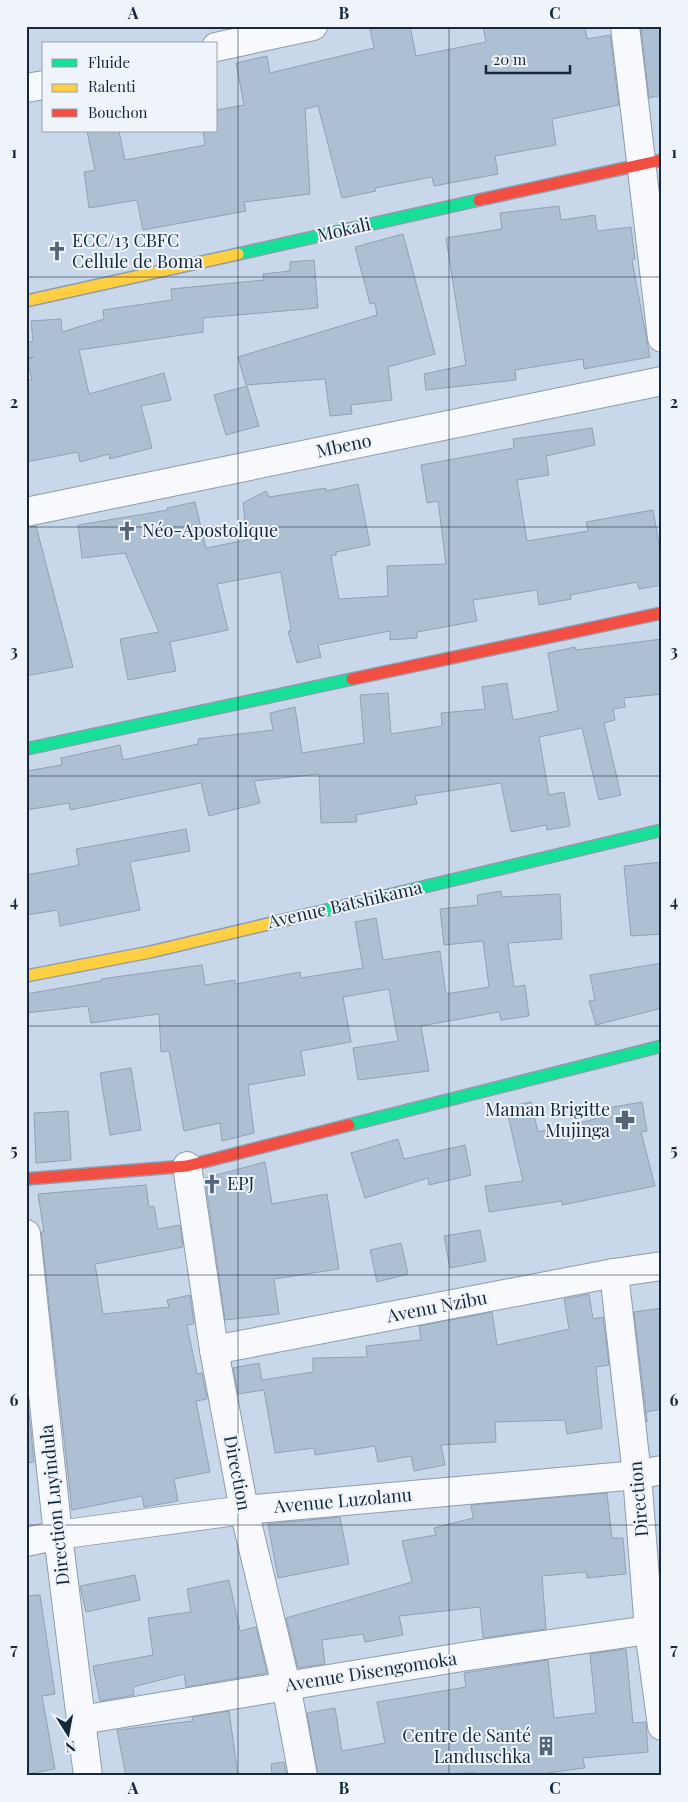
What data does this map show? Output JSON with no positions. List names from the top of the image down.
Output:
{
  "streets": {
    "street": [
      "Mokali",
      "Mbeno",
      "Avenue Batshikama",
      "Avenu Nzibu",
      "Direction",
      "Avenue Luzolanu",
      "Direction Luyindula",
      "Avenue Disengomoka"
    ]
  },
  "crossings": [
    ["Avenu Nzibu", "Direction"],
    ["Direction", "Avenue Luzolanu"],
    ["Direction", "Avenue Disengomoka"],
    ["Avenue Luzolanu", "Direction Luyindula"],
    ["Direction Luyindula", "Avenue Disengomoka"]
  ],
  "places": {
    "church": ["ECC/13 CBFC Cellule de Boma", "Néo-Apostolique", "EPJ"],
    "pharmacy": ["Maman Brigitte Mujinga"],
    "building": ["Centre de Santé Landuschka"]
  },
  "legend": ["Fluide", "Ralenti", "Bouchon"],
  "scale_bar": "20 m",
  "north": "bottom",
  "grid": {
    "columns": ["A", "B", "C"],
    "rows": [
      "1",
      "2",
      "3",
      "4",
      "5",
      "6",
      "7"
    ]
  }
}
